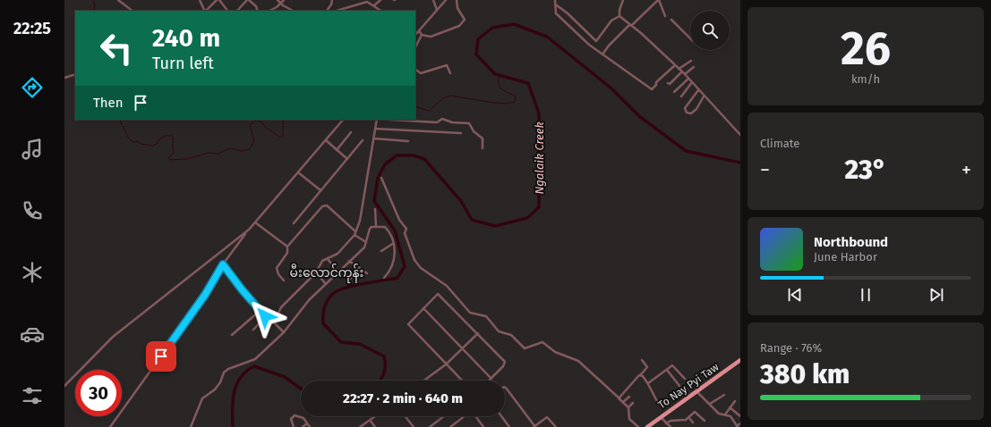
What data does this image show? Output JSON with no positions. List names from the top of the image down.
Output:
{
  "streets": {
    "main road": ["To Nay Pyi Taw"]
  },
  "districts": ["မီးလောင်ကုန်း"],
  "water": ["Ngalaik Creek"],
  "page": {
    "tabs": "22:25",
    "tile": [
      ["26", "km/h"],
      "Climate",
      ["Range · 76%", "380 km"]
    ],
    "turn": ["240 m", "Turn left"],
    "then": "Then",
    "heat": ["−", "23°", "+"],
    "song": ["Northbound", "June Harbor"],
    "limit": "30",
    "trip": "22:27 · 2 min · 640 m"
  }
}
